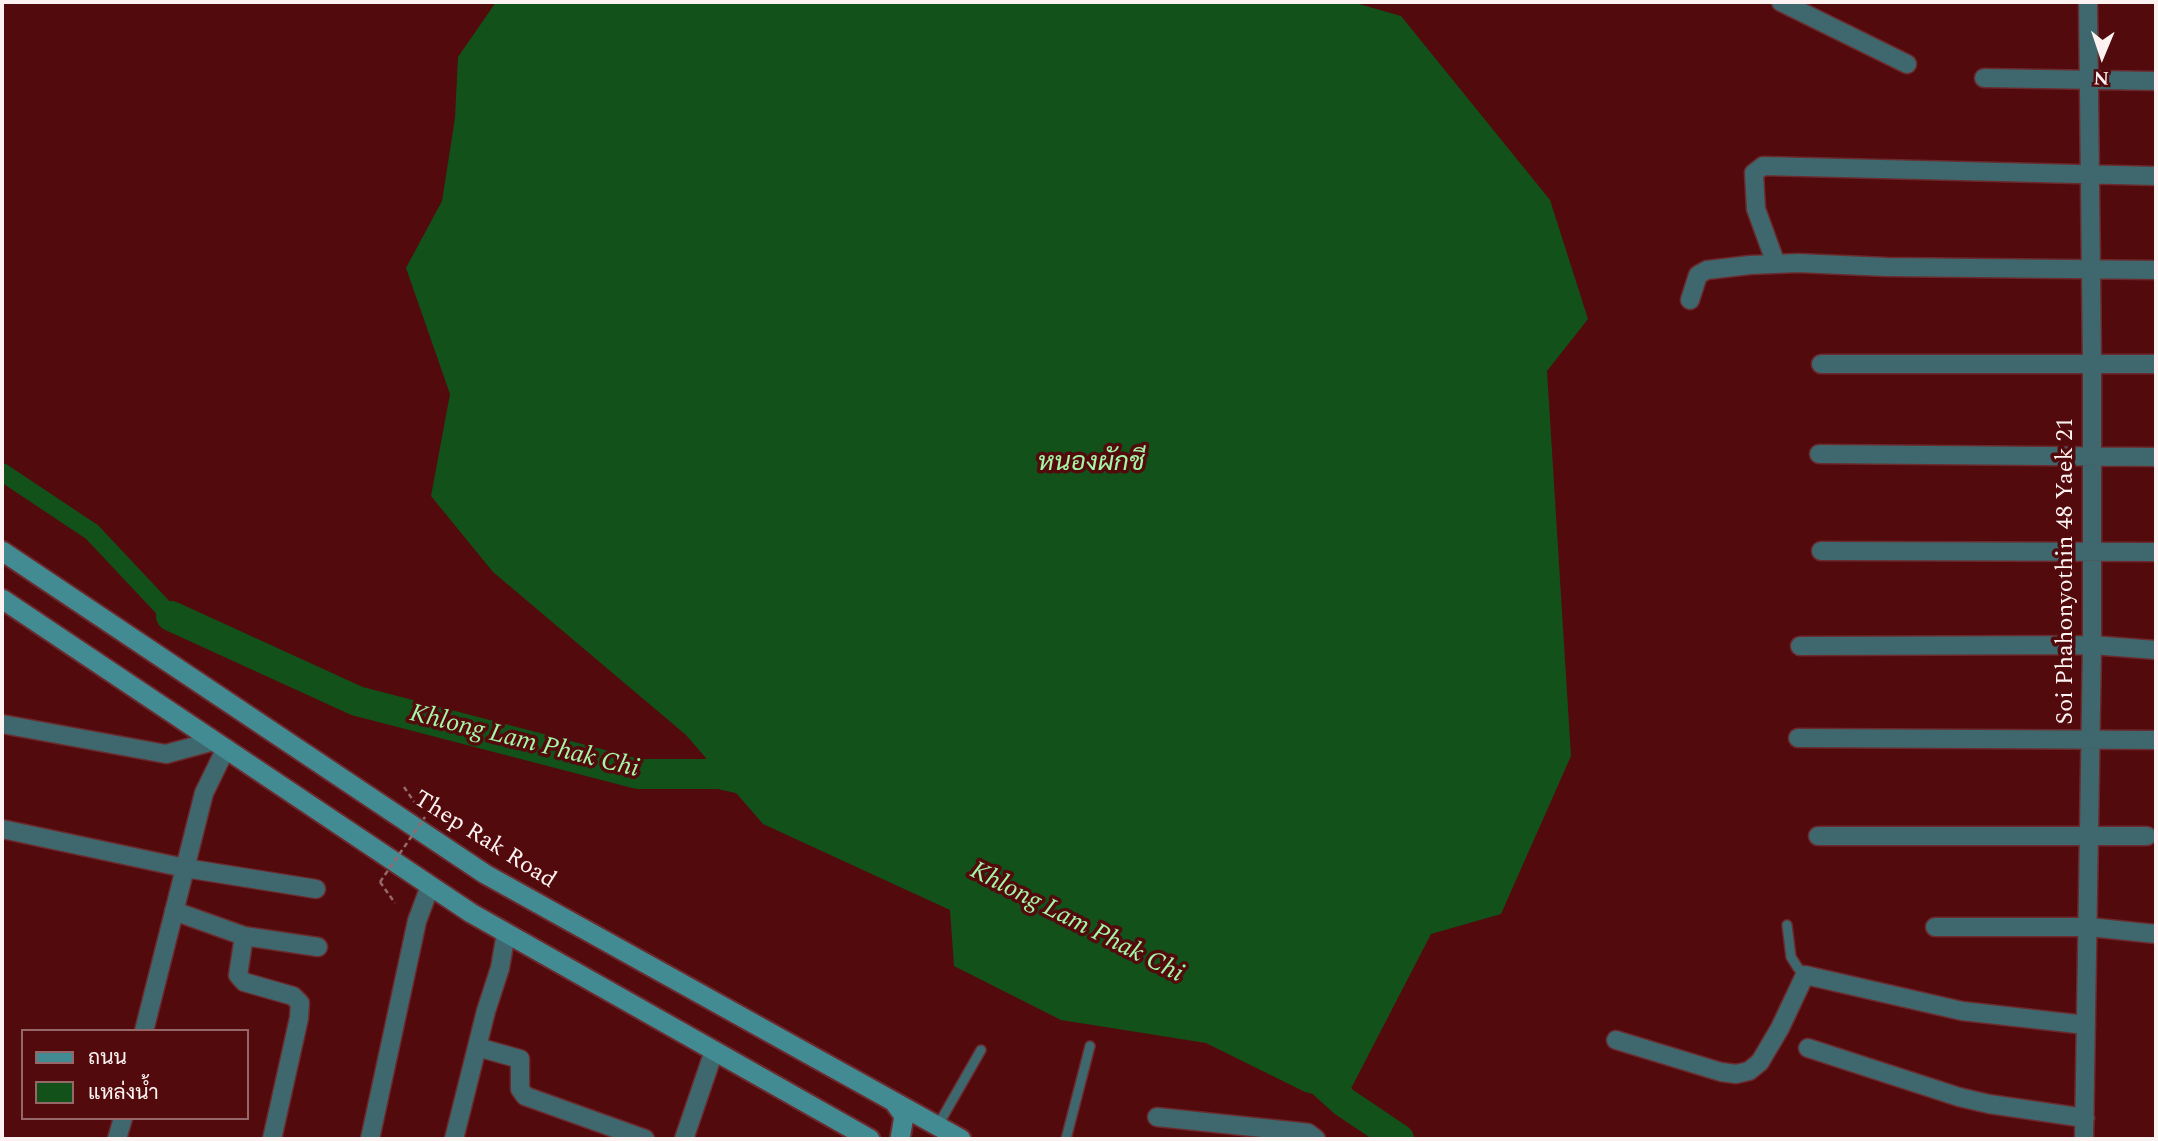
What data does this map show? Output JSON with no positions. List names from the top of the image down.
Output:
{
  "streets": {
    "main road": ["Thep Rak Road"],
    "street": ["Soi Phahonyothin 48 Yaek 21"]
  },
  "water": ["หนองผักชี", "Khlong Lam Phak Chi"],
  "legend": ["ถนน", "แหล่งน้ำ"],
  "north": "bottom"
}
